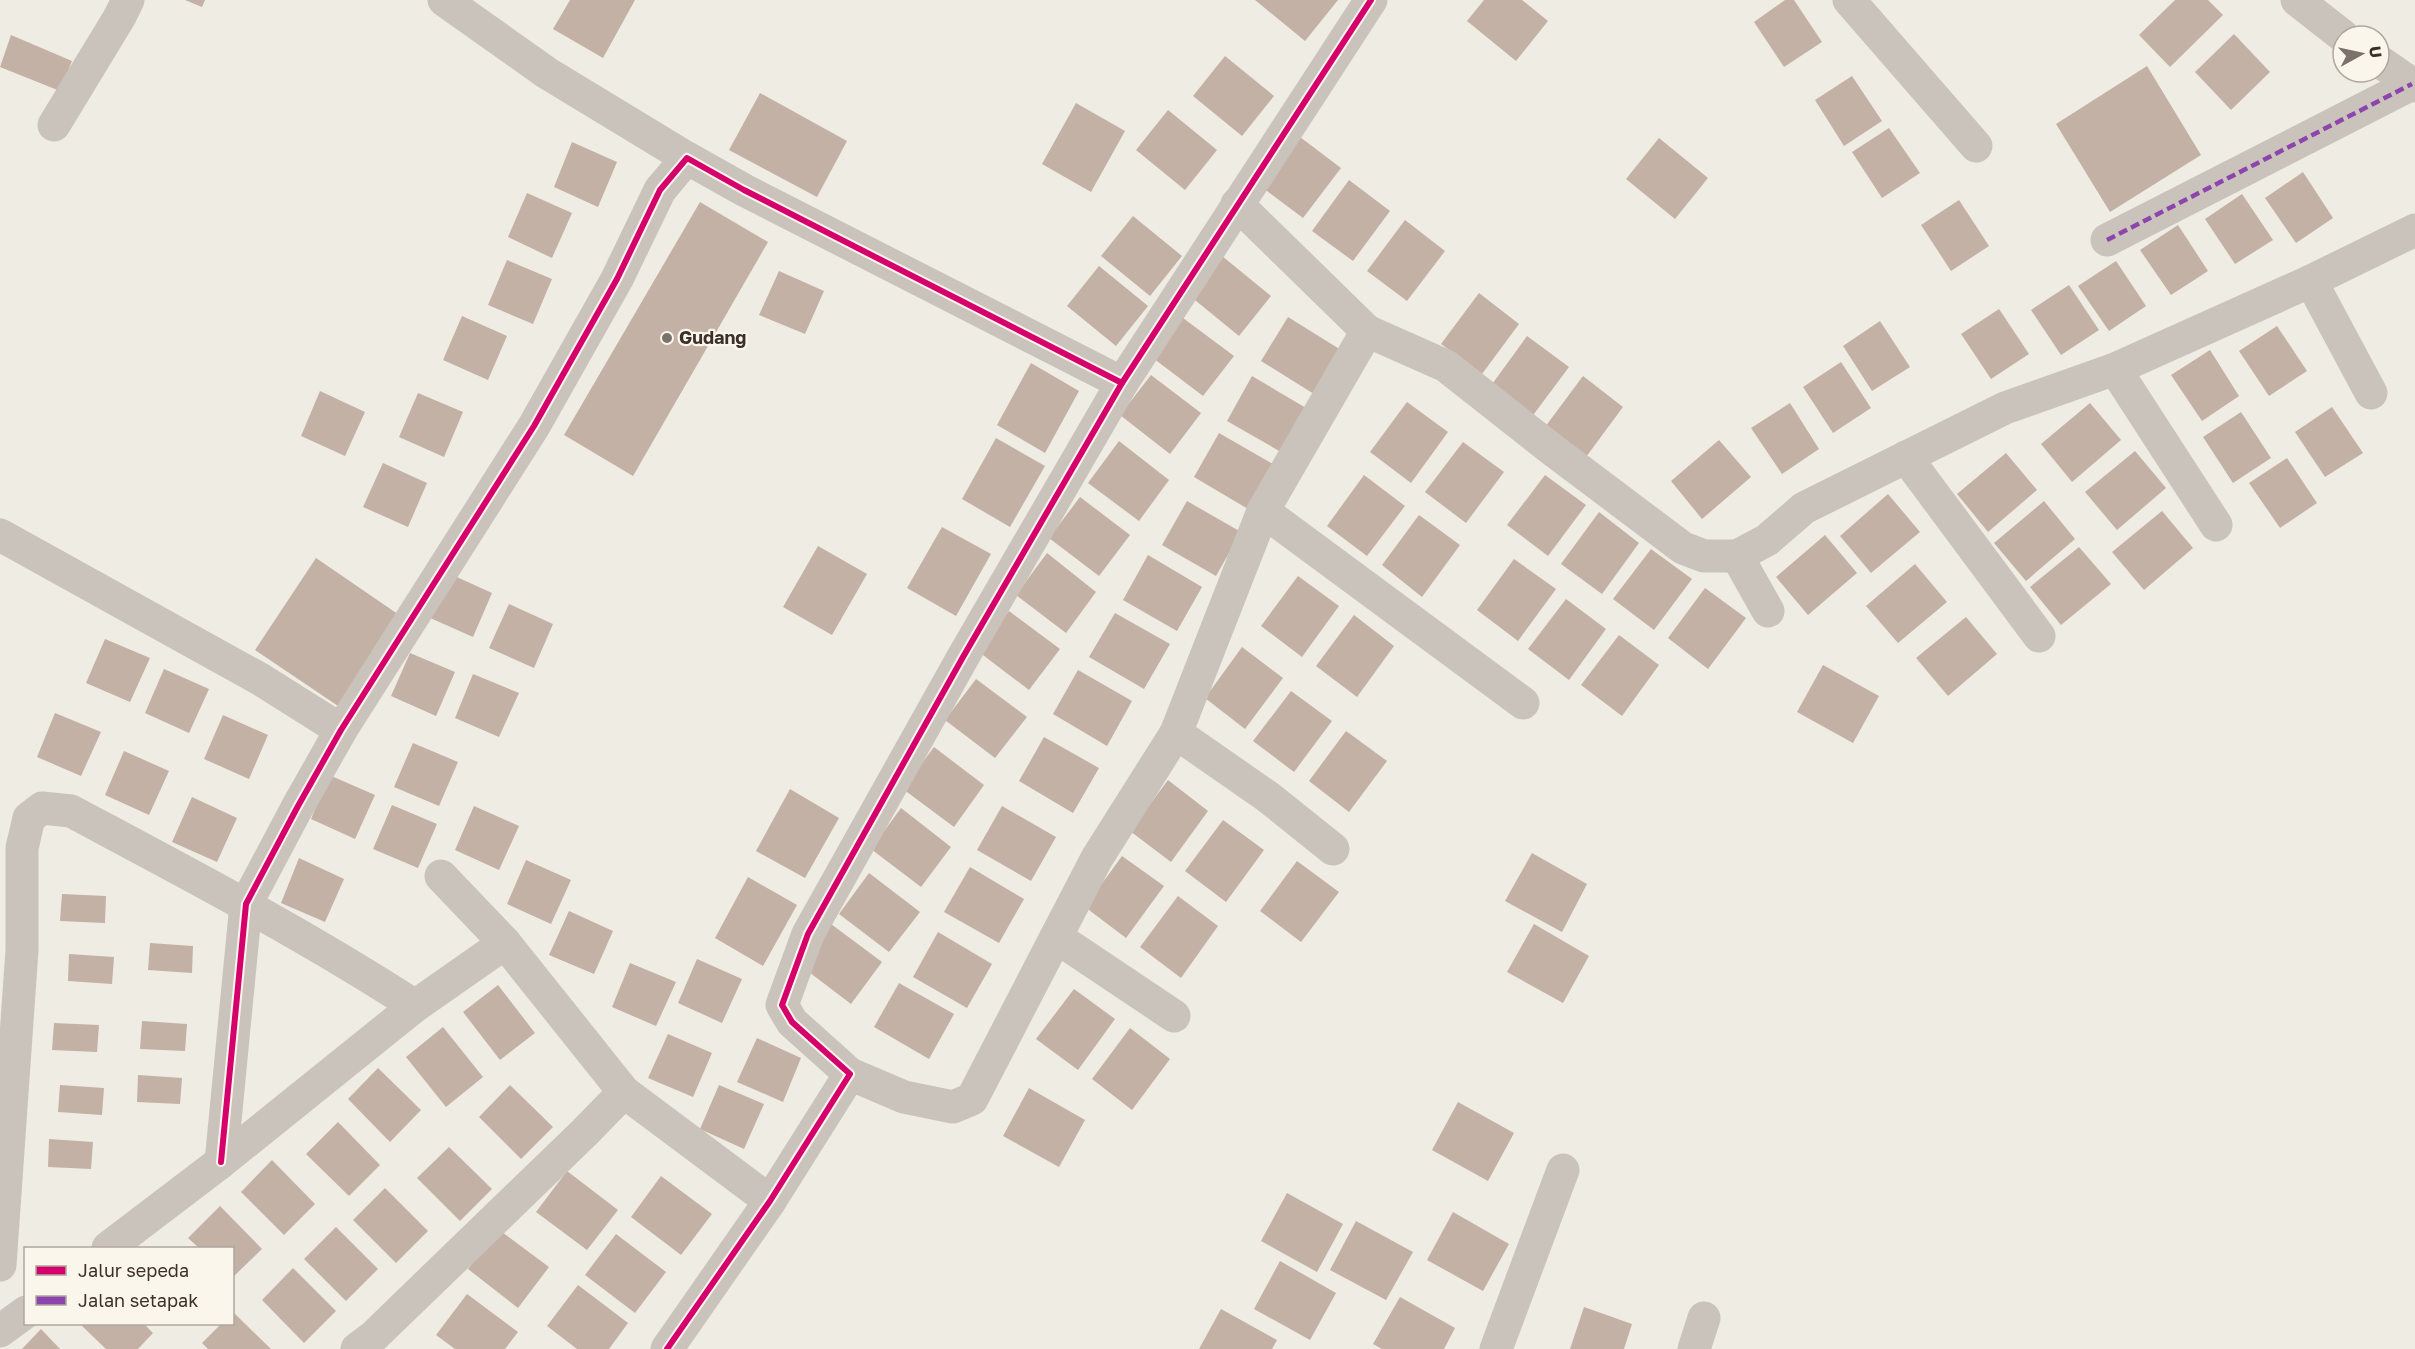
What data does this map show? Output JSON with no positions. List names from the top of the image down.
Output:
{
  "places": ["Gudang"],
  "legend": ["Jalur sepeda", "Jalan setapak"],
  "north": "right"
}
